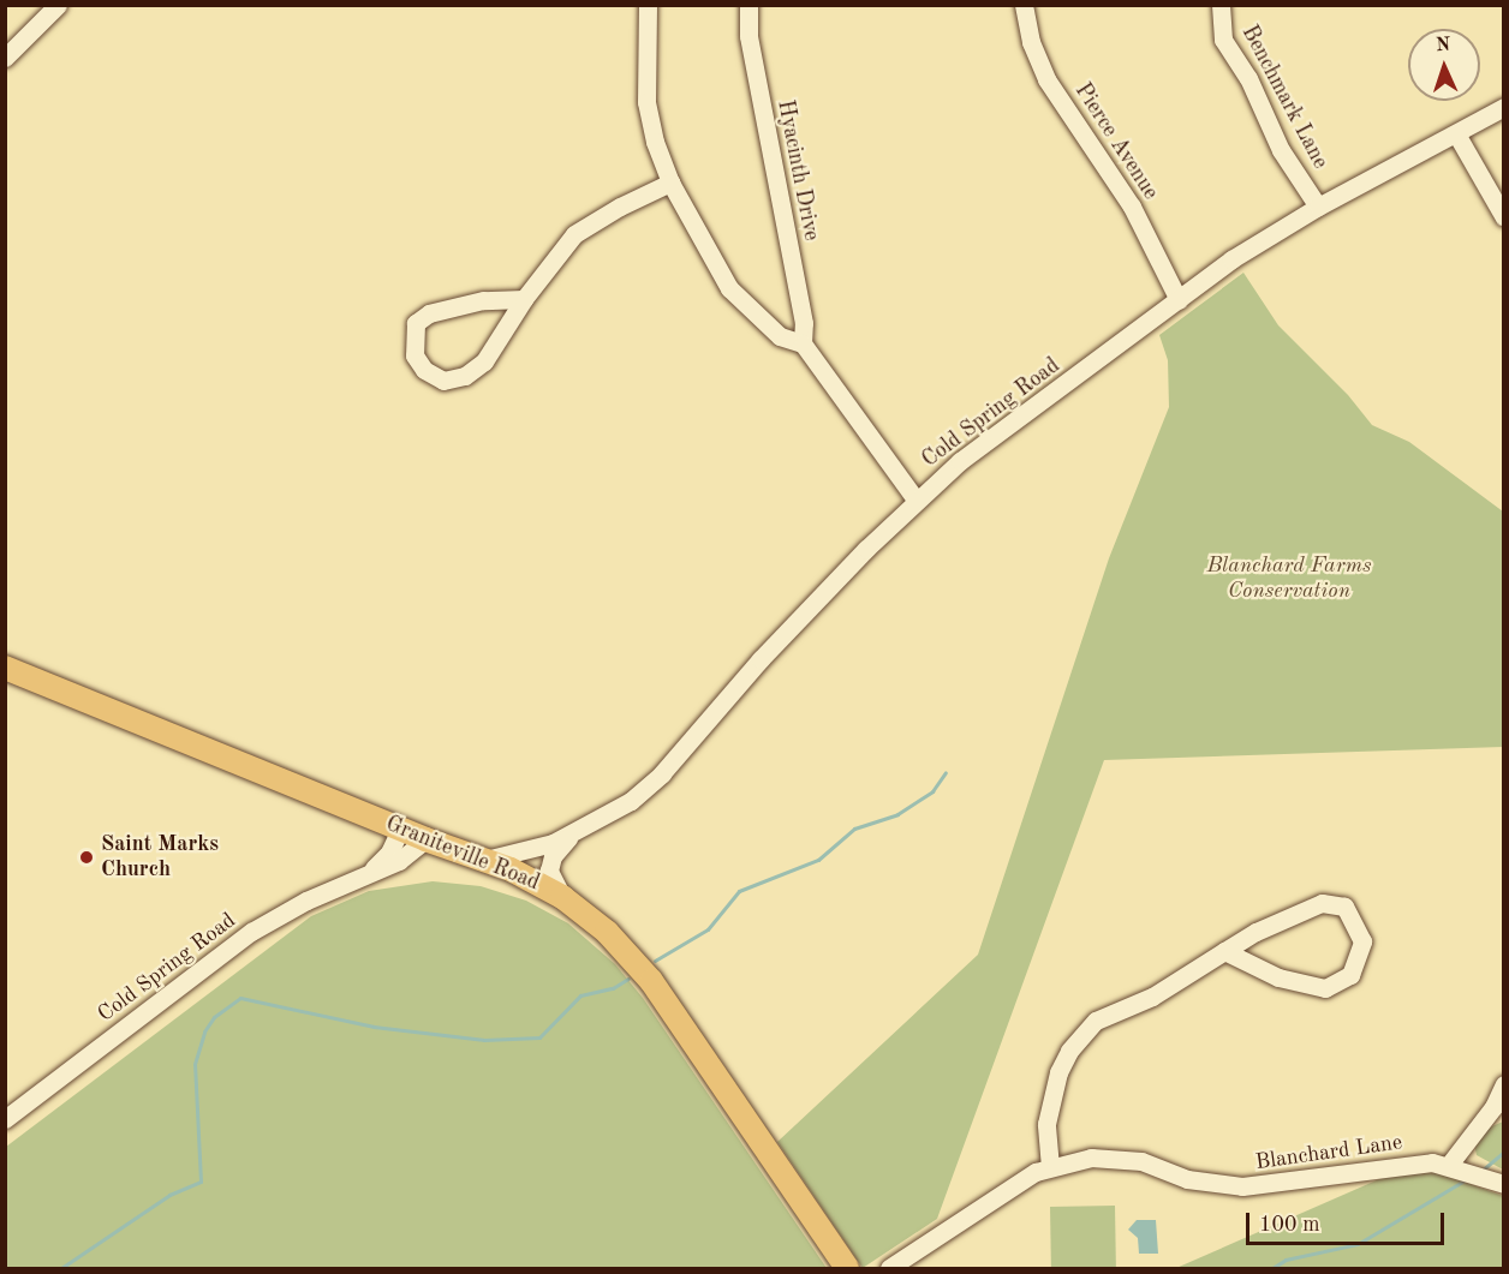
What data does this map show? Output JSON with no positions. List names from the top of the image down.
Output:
{
  "streets": {
    "main road": ["Graniteville Road"],
    "street": [
      "Benchmark Lane",
      "Pierce Avenue",
      "Hyacinth Drive",
      "Cold Spring Road",
      "Blanchard Lane"
    ]
  },
  "crossings": [
    ["Benchmark Lane", "Cold Spring Road"],
    ["Pierce Avenue", "Cold Spring Road"],
    ["Cold Spring Road", "Graniteville Road"]
  ],
  "parks": ["Blanchard Farms Conservation"],
  "places": ["Saint Marks Church"],
  "scale_bar": "100 m",
  "north": "top"
}
